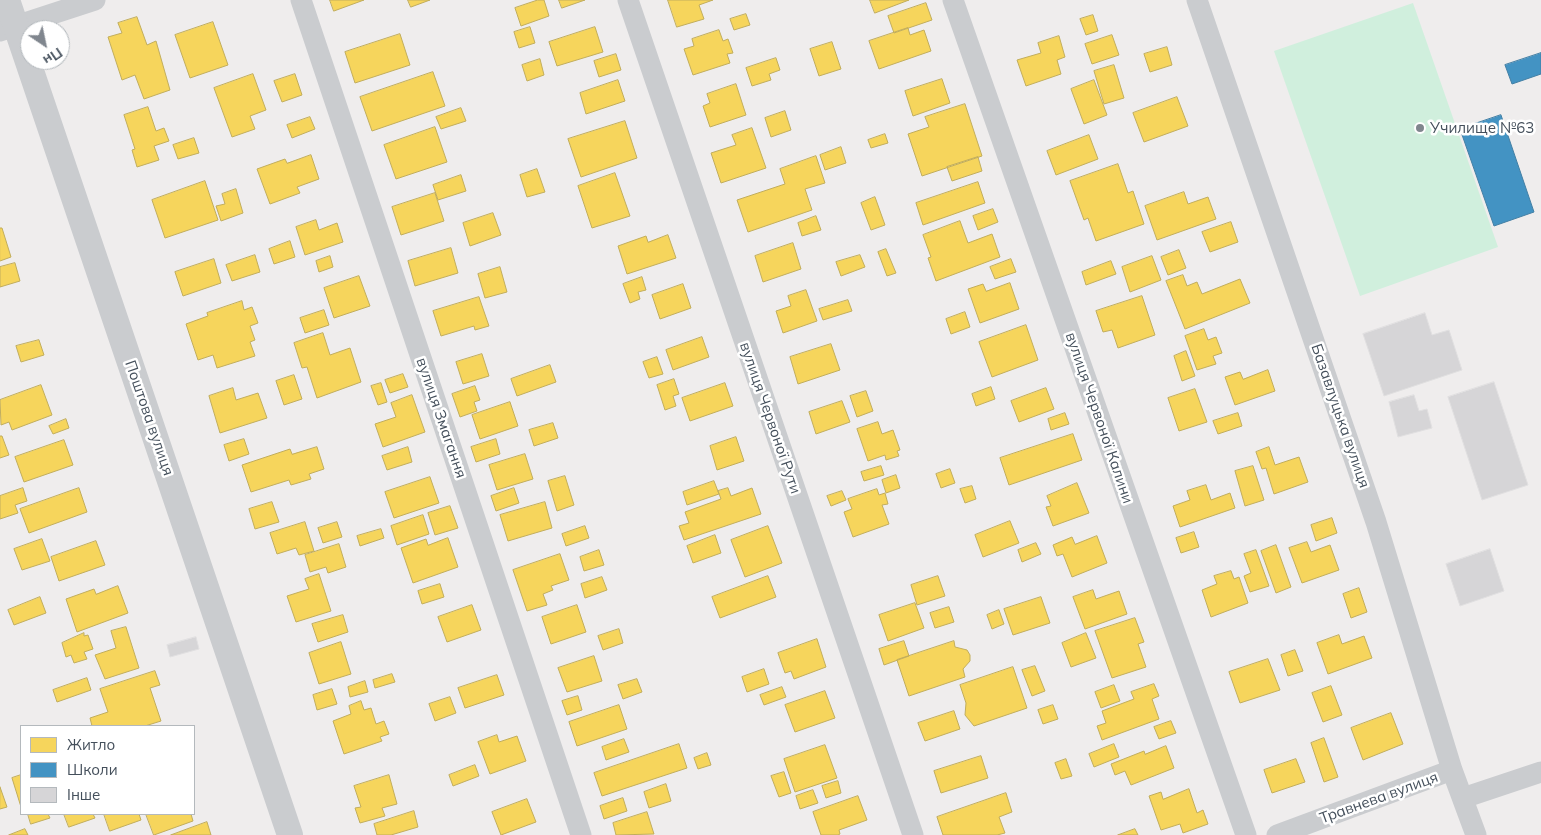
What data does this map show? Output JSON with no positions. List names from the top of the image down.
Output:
{
  "streets": {
    "street": [
      "Базавлуцька вулиця",
      "Поштова вулиця",
      "вулиця Змагання",
      "вулиця Червоної Рути",
      "вулиця Червоної Калини",
      "Травнева вулиця"
    ]
  },
  "crossings": [
    ["Базавлуцька вулиця", "Травнева вулиця"]
  ],
  "places": ["Училище №63"],
  "legend": ["Житло", "Школи", "Інше"],
  "north": "bottom right"
}
